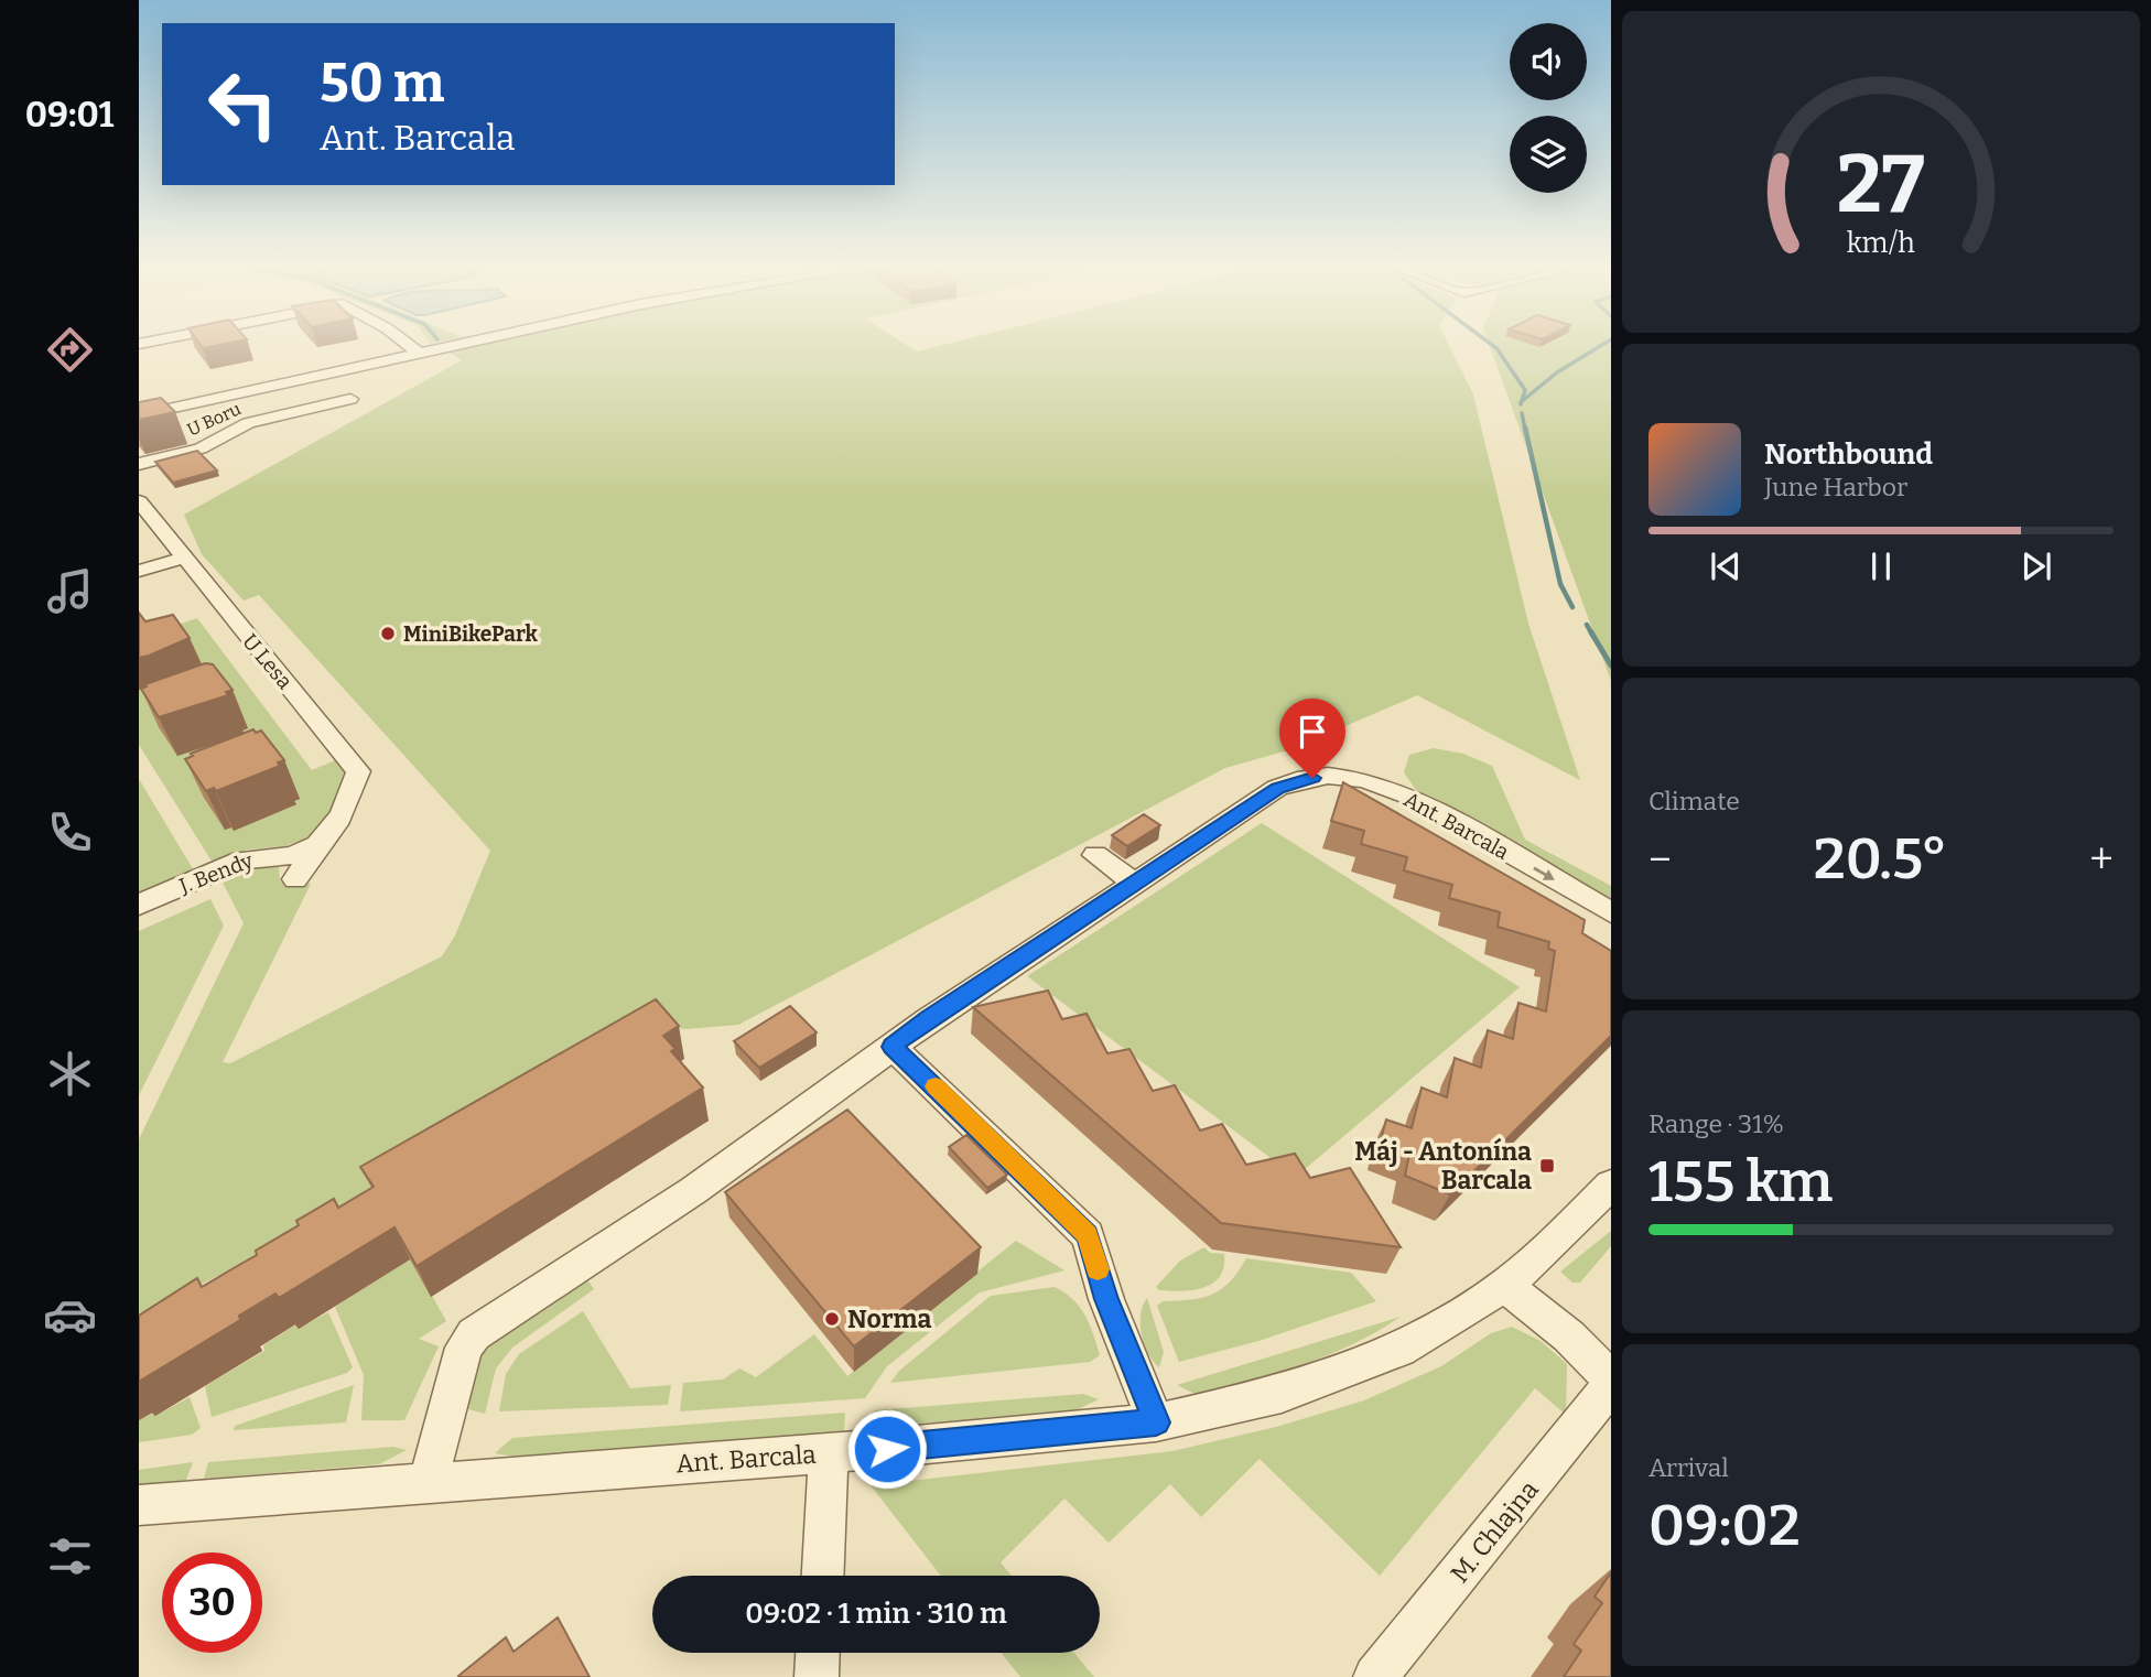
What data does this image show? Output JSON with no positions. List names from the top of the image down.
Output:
{
  "streets": {
    "street": [
      "U Boru",
      "U Lesa",
      "Ant. Barcala",
      "J. Bendy",
      "M. Chlajna"
    ]
  },
  "crossings": [
    ["U Lesa", "J. Bendy"]
  ],
  "places": {
    "other": ["MiniBikePark", "Norma"],
    "transit": ["Máj - Antonína Barcala"]
  },
  "page": {
    "tabs": "09:01",
    "turn": ["50 m", "Ant. Barcala"],
    "song": ["Northbound", "June Harbor"],
    "tile": [
      "Climate",
      ["Range · 31%", "155 km"],
      ["Arrival", "09:02"]
    ],
    "heat": ["−", "20.5°", "+"],
    "limit": "30",
    "trip": "09:02 · 1 min · 310 m",
    "gauge": ["27", "km/h"]
  }
}
